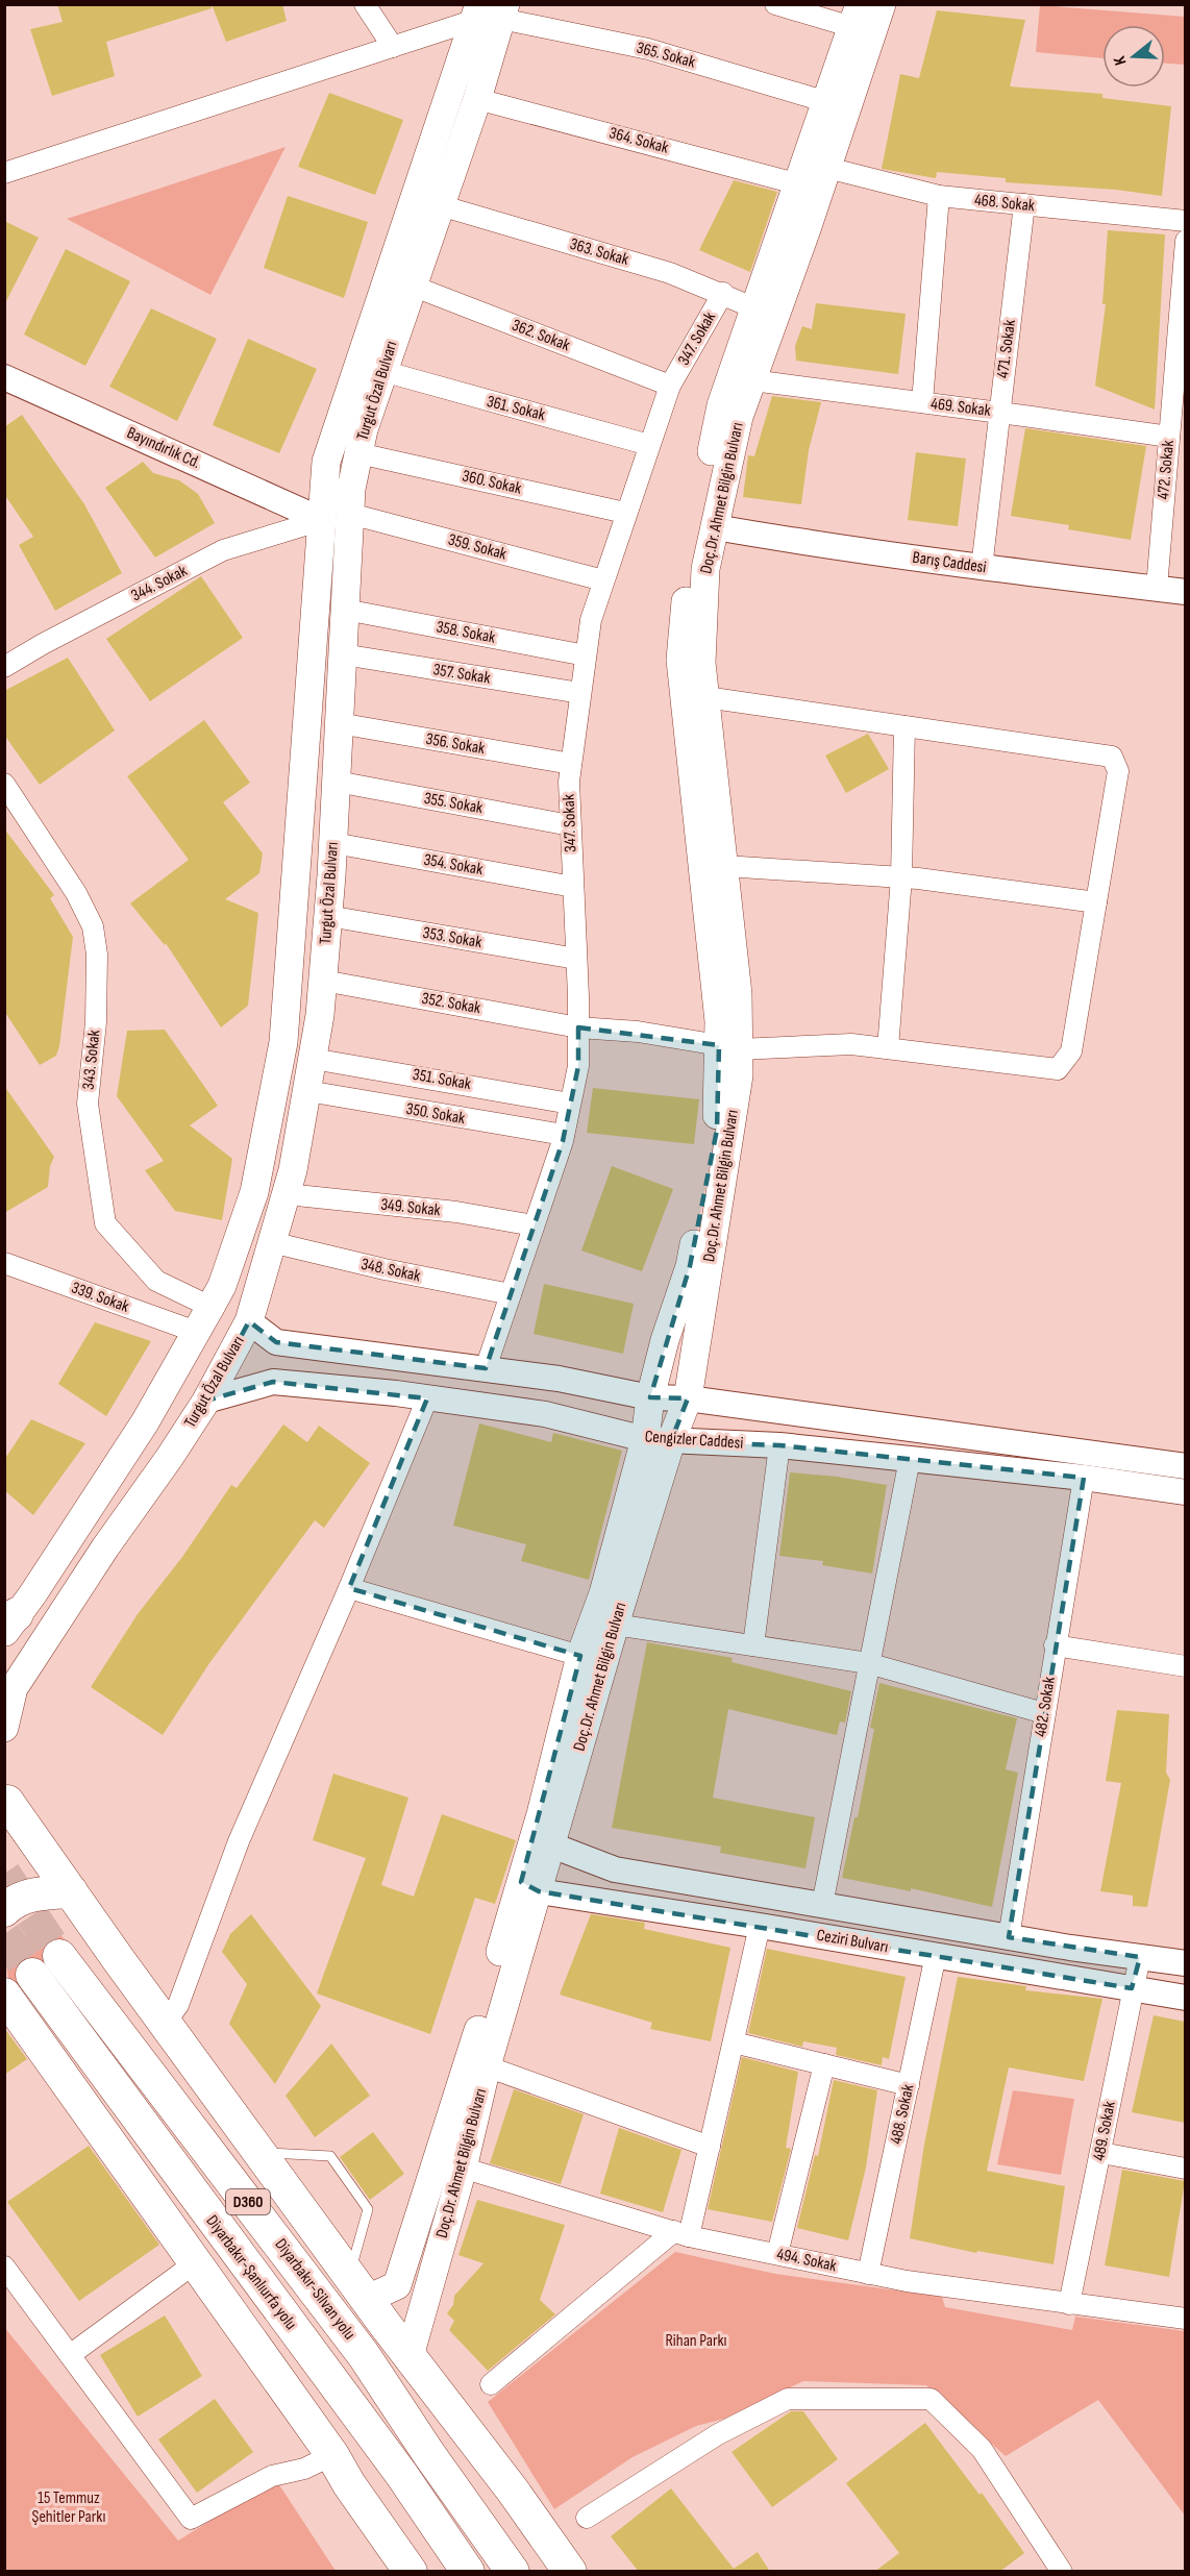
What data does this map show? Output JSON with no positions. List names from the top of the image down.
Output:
{
  "streets": {
    "highway": ["D360", "Diyarbakır-Şanlıurfa yolu", "Diyarbakır-Silvan yolu"],
    "main road": ["Turgut Özal Bulvarı", "Doç.Dr. Ahmet Bilgin Bulvarı"],
    "street": [
      "365. Sokak",
      "364. Sokak",
      "468. Sokak",
      "363. Sokak",
      "362. Sokak",
      "347. Sokak",
      "471. Sokak",
      "469. Sokak",
      "361. Sokak",
      "Bayındırlık Cd.",
      "472. Sokak",
      "360. Sokak",
      "359. Sokak",
      "Barış Caddesi",
      "344. Sokak",
      "358. Sokak",
      "357. Sokak",
      "356. Sokak",
      "355. Sokak",
      "354. Sokak",
      "353. Sokak",
      "352. Sokak",
      "343. Sokak",
      "351. Sokak",
      "350. Sokak",
      "349. Sokak",
      "348. Sokak",
      "339. Sokak",
      "Cengizler Caddesi",
      "482. Sokak",
      "Ceziri Bulvarı",
      "488. Sokak",
      "489. Sokak",
      "494. Sokak"
    ]
  },
  "crossings": [
    ["365. Sokak", "Turgut Özal Bulvarı"],
    ["365. Sokak", "Doç.Dr. Ahmet Bilgin Bulvarı"],
    ["364. Sokak", "Turgut Özal Bulvarı"],
    ["364. Sokak", "Doç.Dr. Ahmet Bilgin Bulvarı"],
    ["468. Sokak", "471. Sokak"],
    ["468. Sokak", "Doç.Dr. Ahmet Bilgin Bulvarı"],
    ["363. Sokak", "347. Sokak"],
    ["363. Sokak", "Turgut Özal Bulvarı"],
    ["363. Sokak", "Doç.Dr. Ahmet Bilgin Bulvarı"],
    ["362. Sokak", "347. Sokak"],
    ["362. Sokak", "Turgut Özal Bulvarı"],
    ["347. Sokak", "361. Sokak"],
    ["347. Sokak", "360. Sokak"],
    ["347. Sokak", "359. Sokak"],
    ["347. Sokak", "358. Sokak"],
    ["347. Sokak", "357. Sokak"],
    ["347. Sokak", "356. Sokak"],
    ["347. Sokak", "355. Sokak"],
    ["347. Sokak", "354. Sokak"],
    ["347. Sokak", "353. Sokak"],
    ["347. Sokak", "352. Sokak"],
    ["347. Sokak", "351. Sokak"],
    ["347. Sokak", "350. Sokak"],
    ["347. Sokak", "349. Sokak"],
    ["347. Sokak", "348. Sokak"],
    ["471. Sokak", "469. Sokak"],
    ["471. Sokak", "Barış Caddesi"],
    ["Turgut Özal Bulvarı", "361. Sokak"],
    ["Turgut Özal Bulvarı", "Bayındırlık Cd."],
    ["Turgut Özal Bulvarı", "360. Sokak"],
    ["Turgut Özal Bulvarı", "359. Sokak"],
    ["Turgut Özal Bulvarı", "344. Sokak"],
    ["Turgut Özal Bulvarı", "358. Sokak"],
    ["Turgut Özal Bulvarı", "357. Sokak"],
    ["Turgut Özal Bulvarı", "356. Sokak"],
    ["Turgut Özal Bulvarı", "355. Sokak"],
    ["Turgut Özal Bulvarı", "354. Sokak"],
    ["Turgut Özal Bulvarı", "353. Sokak"],
    ["Turgut Özal Bulvarı", "352. Sokak"],
    ["Turgut Özal Bulvarı", "343. Sokak"],
    ["Turgut Özal Bulvarı", "351. Sokak"],
    ["Turgut Özal Bulvarı", "350. Sokak"],
    ["Turgut Özal Bulvarı", "349. Sokak"],
    ["Turgut Özal Bulvarı", "348. Sokak"],
    ["Turgut Özal Bulvarı", "339. Sokak"],
    ["Turgut Özal Bulvarı", "Cengizler Caddesi"],
    ["469. Sokak", "472. Sokak"],
    ["469. Sokak", "Doç.Dr. Ahmet Bilgin Bulvarı"],
    ["Bayındırlık Cd.", "344. Sokak"],
    ["472. Sokak", "Barış Caddesi"],
    ["Doç.Dr. Ahmet Bilgin Bulvarı", "Barış Caddesi"],
    ["Doç.Dr. Ahmet Bilgin Bulvarı", "352. Sokak"],
    ["Doç.Dr. Ahmet Bilgin Bulvarı", "Cengizler Caddesi"],
    ["Doç.Dr. Ahmet Bilgin Bulvarı", "Ceziri Bulvarı"],
    ["Doç.Dr. Ahmet Bilgin Bulvarı", "494. Sokak"],
    ["Cengizler Caddesi", "482. Sokak"],
    ["482. Sokak", "Ceziri Bulvarı"],
    ["Ceziri Bulvarı", "488. Sokak"],
    ["Ceziri Bulvarı", "489. Sokak"],
    ["488. Sokak", "494. Sokak"],
    ["489. Sokak", "494. Sokak"]
  ],
  "parks": ["Rihan Parkı", "15 Temmuz Şehitler Parkı"],
  "north": "left"
}
